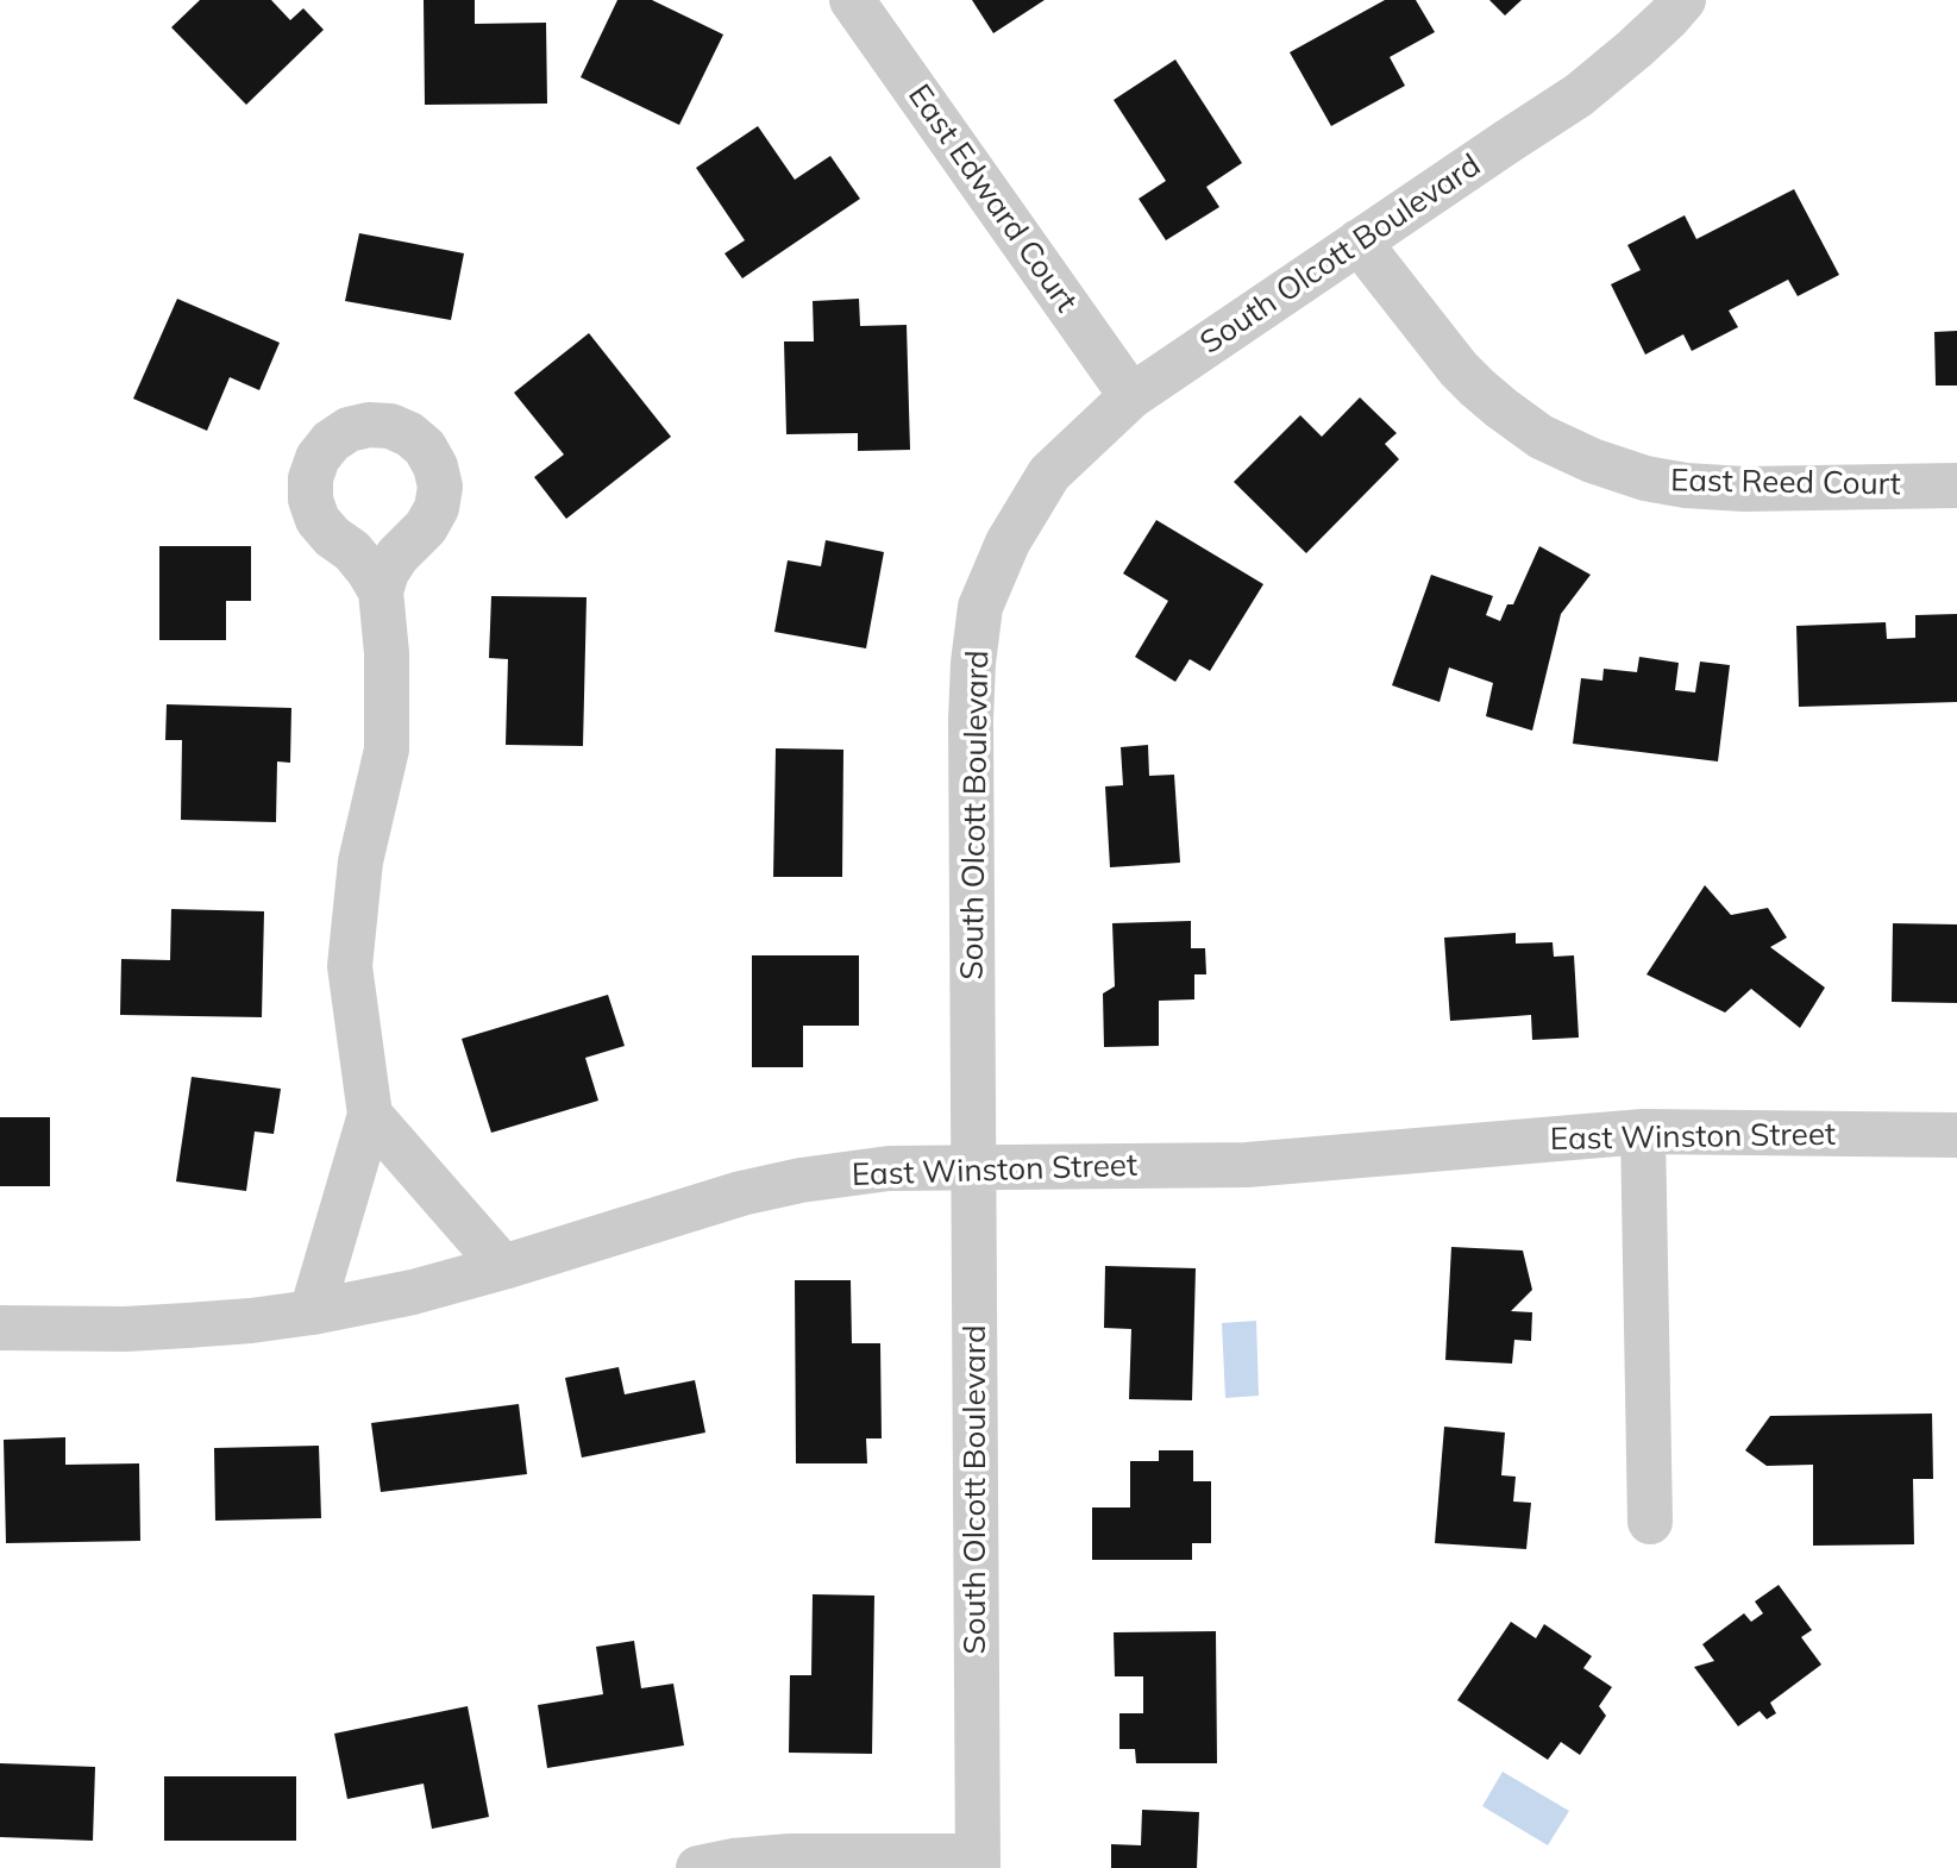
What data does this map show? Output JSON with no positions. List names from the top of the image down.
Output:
{
  "streets": {
    "street": [
      "East Edward Court",
      "South Olcott Boulevard",
      "East Reed Court",
      "East Winston Street"
    ]
  },
  "crossings": [
    ["East Edward Court", "South Olcott Boulevard"],
    ["South Olcott Boulevard", "East Reed Court"],
    ["South Olcott Boulevard", "East Winston Street"]
  ]
}
